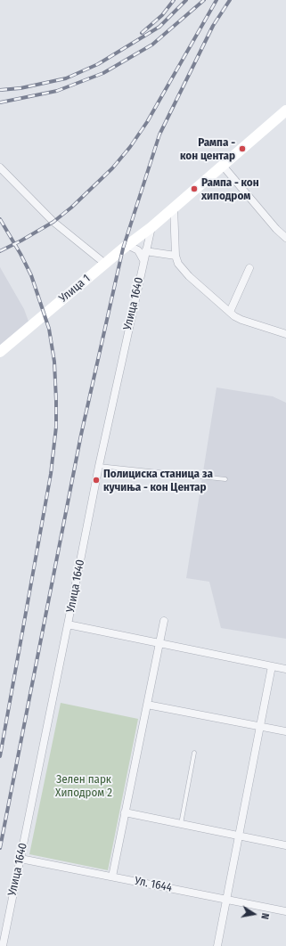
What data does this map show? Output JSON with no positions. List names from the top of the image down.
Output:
{
  "streets": {
    "main road": ["Улица 1"],
    "street": ["Улица 1640", "Ул. 1644"]
  },
  "crossings": [
    ["Улица 1", "Улица 1640"],
    ["Улица 1640", "Ул. 1644"]
  ],
  "parks": ["Зелен парк Хиподром 2"],
  "places": ["Рампа - кон центар", "Рампа - кон хиподром", "Полициска станица за кучиња - кон Центар"],
  "north": "right"
}
